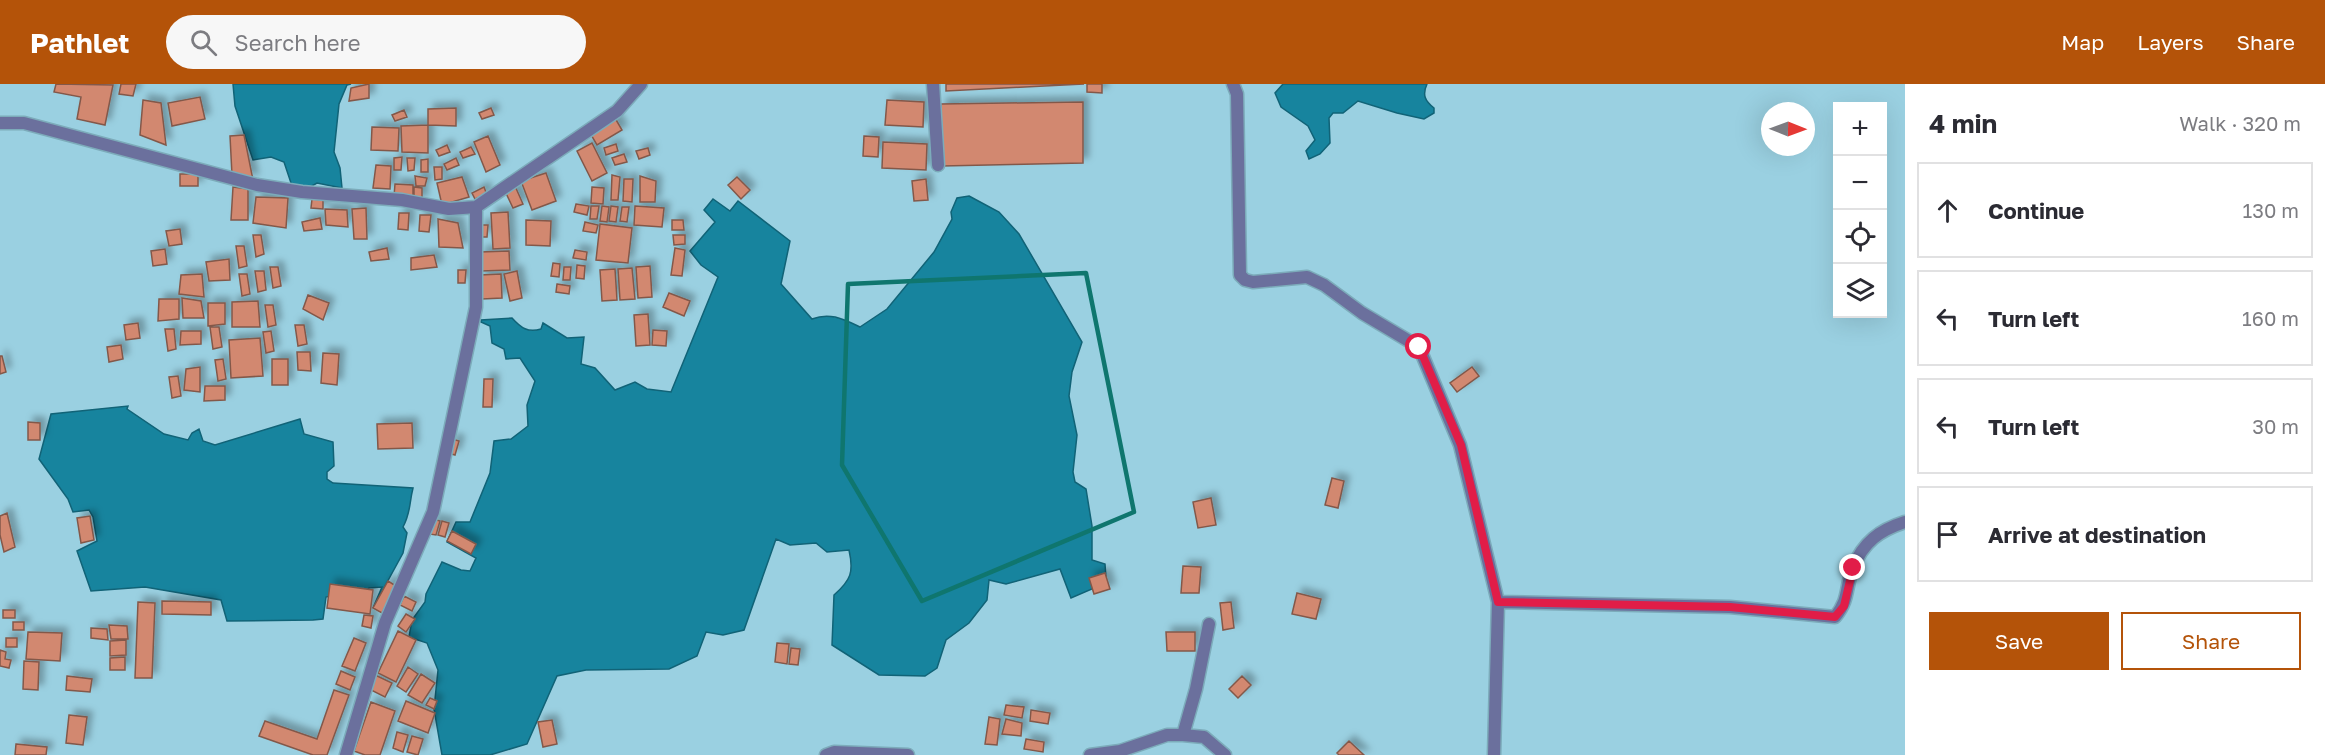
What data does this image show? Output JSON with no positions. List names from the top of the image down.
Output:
{
  "north": "right",
  "page": {
    "header": "Pathlet",
    "search": "Search here",
    "nav": ["Map", "Layers", "Share"],
    "heading": ["4 min", "Walk · 320 m"],
    "map_buttons": ["+", "−"],
    "list": [
      ["Continue", "130 m"],
      ["Turn left", "160 m"],
      ["Turn left", "30 m"],
      "Arrive at destination"
    ],
    "buttons": ["Save", "Share"]
  }
}
